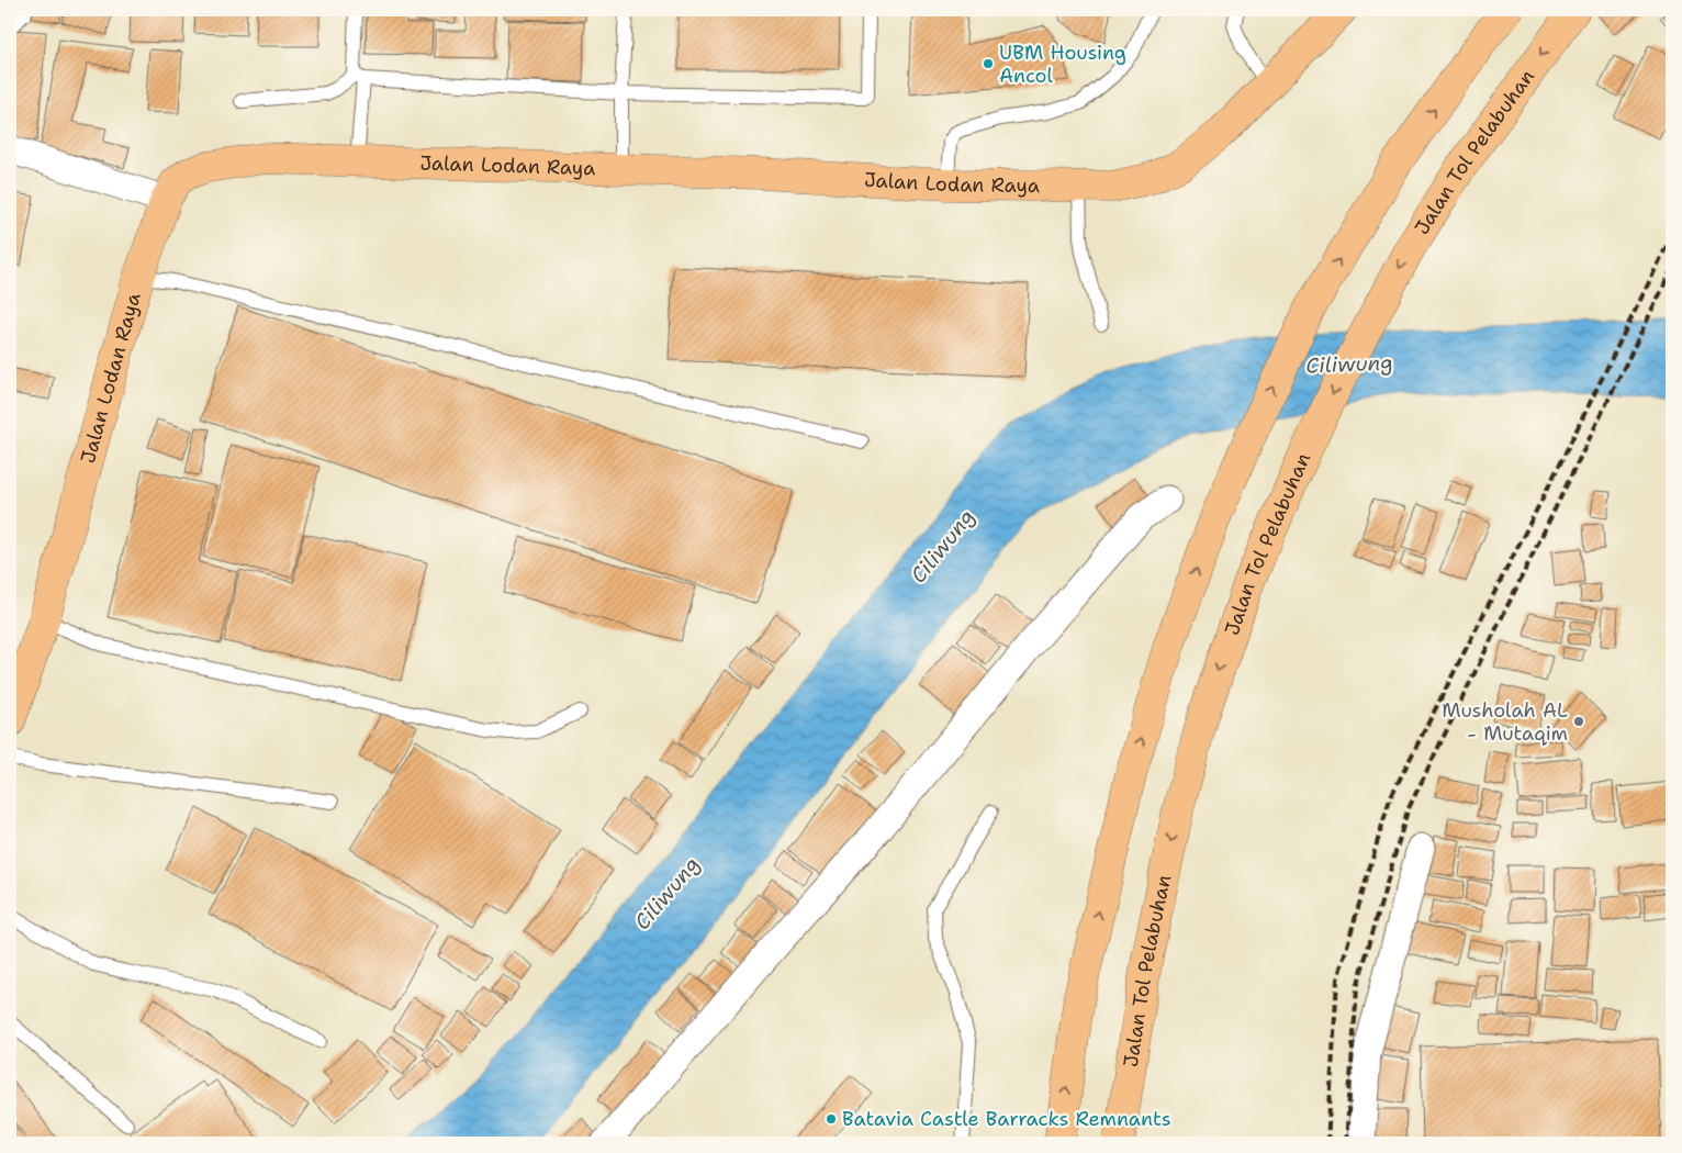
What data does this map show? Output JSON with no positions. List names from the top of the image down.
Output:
{
  "streets": {
    "highway": ["Jalan Tol Pelabuhan", "Jalan Lodan Raya"]
  },
  "water": ["Ciliwung"],
  "places": ["UBM Housing Ancol", "Musholah AL - Mutaqim", "Batavia Castle Barracks Remnants"]
}
